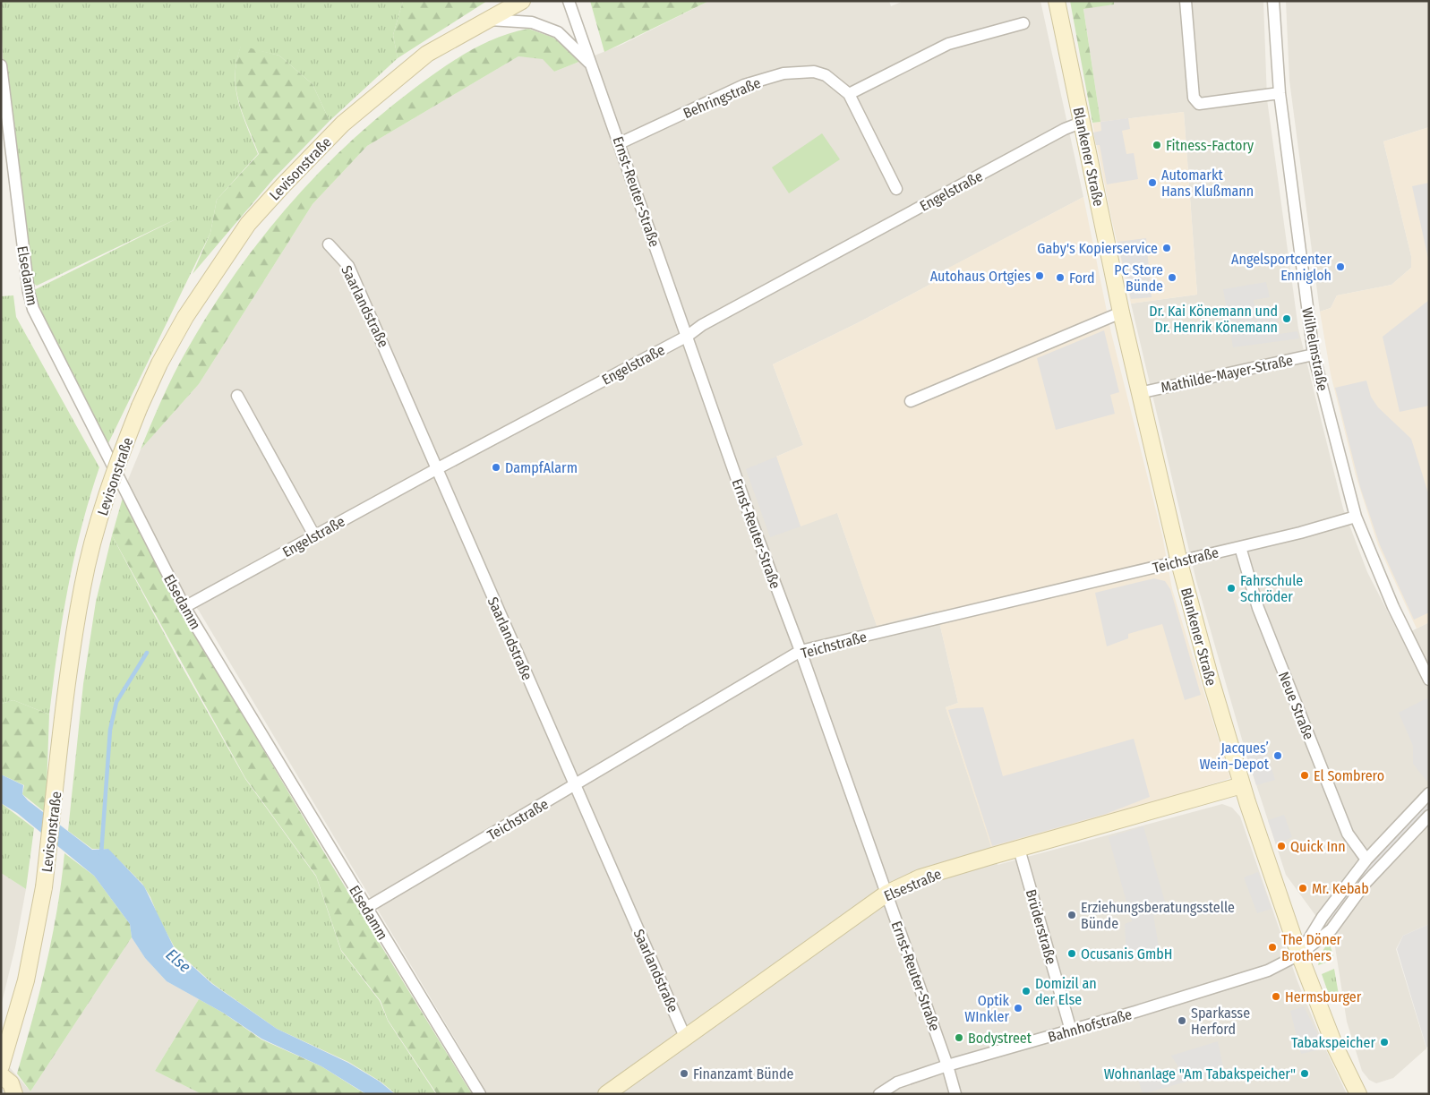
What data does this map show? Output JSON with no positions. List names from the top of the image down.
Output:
{
  "streets": {
    "main road": ["Blankener Straße", "Levisonstraße", "Elsestraße"],
    "street": [
      "Behringstraße",
      "Engelstraße",
      "Ernst-Reuter-Straße",
      "Elsedamm",
      "Saarlandstraße",
      "Wilhelmstraße",
      "Mathilde-Mayer-Straße",
      "Teichstraße",
      "Neue Straße",
      "Brüderstraße",
      "Bahnhofstraße"
    ]
  },
  "crossings": [
    ["Behringstraße", "Ernst-Reuter-Straße"],
    ["Blankener Straße", "Engelstraße"],
    ["Blankener Straße", "Mathilde-Mayer-Straße"],
    ["Blankener Straße", "Teichstraße"],
    ["Blankener Straße", "Elsestraße"],
    ["Blankener Straße", "Bahnhofstraße"],
    ["Engelstraße", "Ernst-Reuter-Straße"],
    ["Engelstraße", "Elsedamm"],
    ["Engelstraße", "Saarlandstraße"],
    ["Ernst-Reuter-Straße", "Teichstraße"],
    ["Ernst-Reuter-Straße", "Elsestraße"],
    ["Ernst-Reuter-Straße", "Bahnhofstraße"],
    ["Elsedamm", "Teichstraße"],
    ["Saarlandstraße", "Teichstraße"],
    ["Saarlandstraße", "Elsestraße"],
    ["Wilhelmstraße", "Mathilde-Mayer-Straße"],
    ["Wilhelmstraße", "Teichstraße"],
    ["Teichstraße", "Neue Straße"],
    ["Elsestraße", "Brüderstraße"],
    ["Brüderstraße", "Bahnhofstraße"]
  ],
  "water": ["Else"],
  "places": [
    "Fitness-Factory",
    "Automarkt Hans Klußmann",
    "Gaby's Kopierservice",
    "Angelsportcenter Ennigloh",
    "Autohaus Ortgies",
    "Ford",
    "PC Store Bünde",
    "Dr. Kai Könemann und Dr. Henrik Könemann",
    "DampfAlarm",
    "Fahrschule Schröder",
    "Jacques’ Wein-Depot",
    "El Sombrero",
    "Quick Inn",
    "Mr. Kebab",
    "Erziehungsberatungsstelle Bünde",
    "The Döner Brothers",
    "Ocusanis GmbH",
    "Domizil an der Else",
    "Hermsburger",
    "Optik WInkler",
    "Sparkasse Herford",
    "Bodystreet",
    "Tabakspeicher",
    "Finanzamt Bünde",
    "Wohnanlage \"Am Tabakspeicher\""
  ]
}
